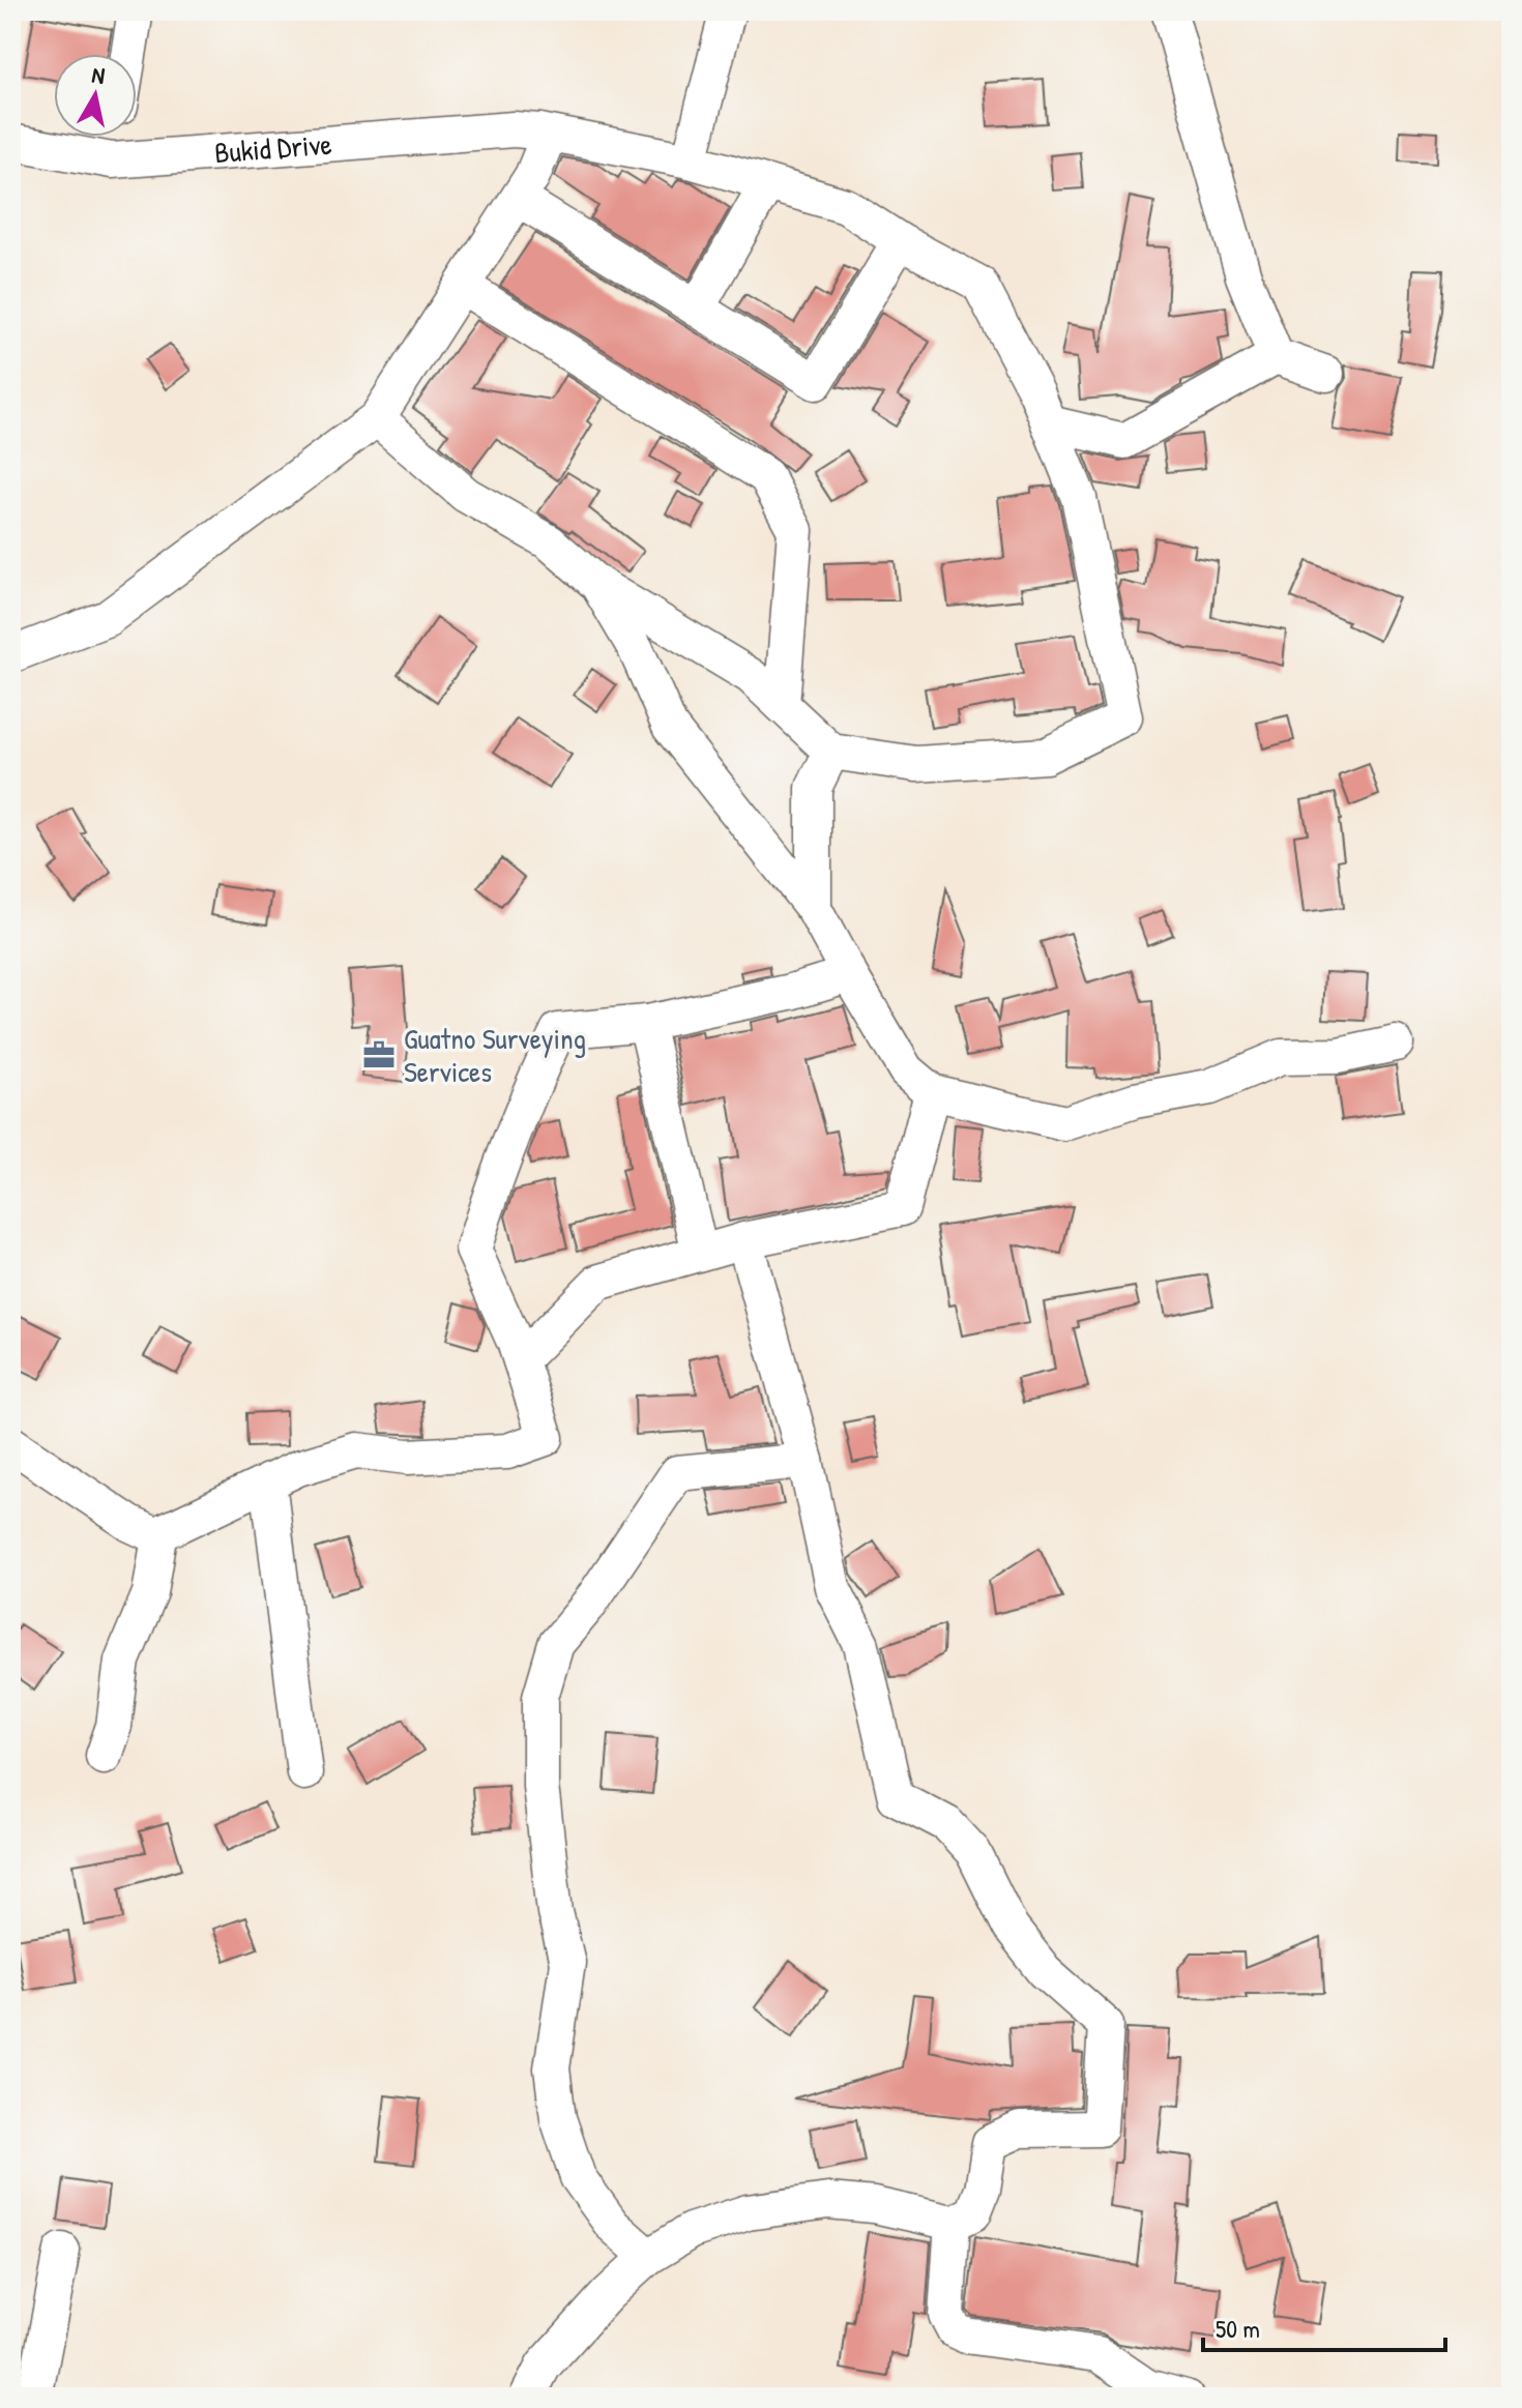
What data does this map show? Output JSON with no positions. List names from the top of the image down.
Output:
{
  "streets": {
    "street": ["Bukid Drive"]
  },
  "places": {
    "office": ["Guatno Surveying Services"]
  },
  "scale_bar": "50 m",
  "north": "top"
}
